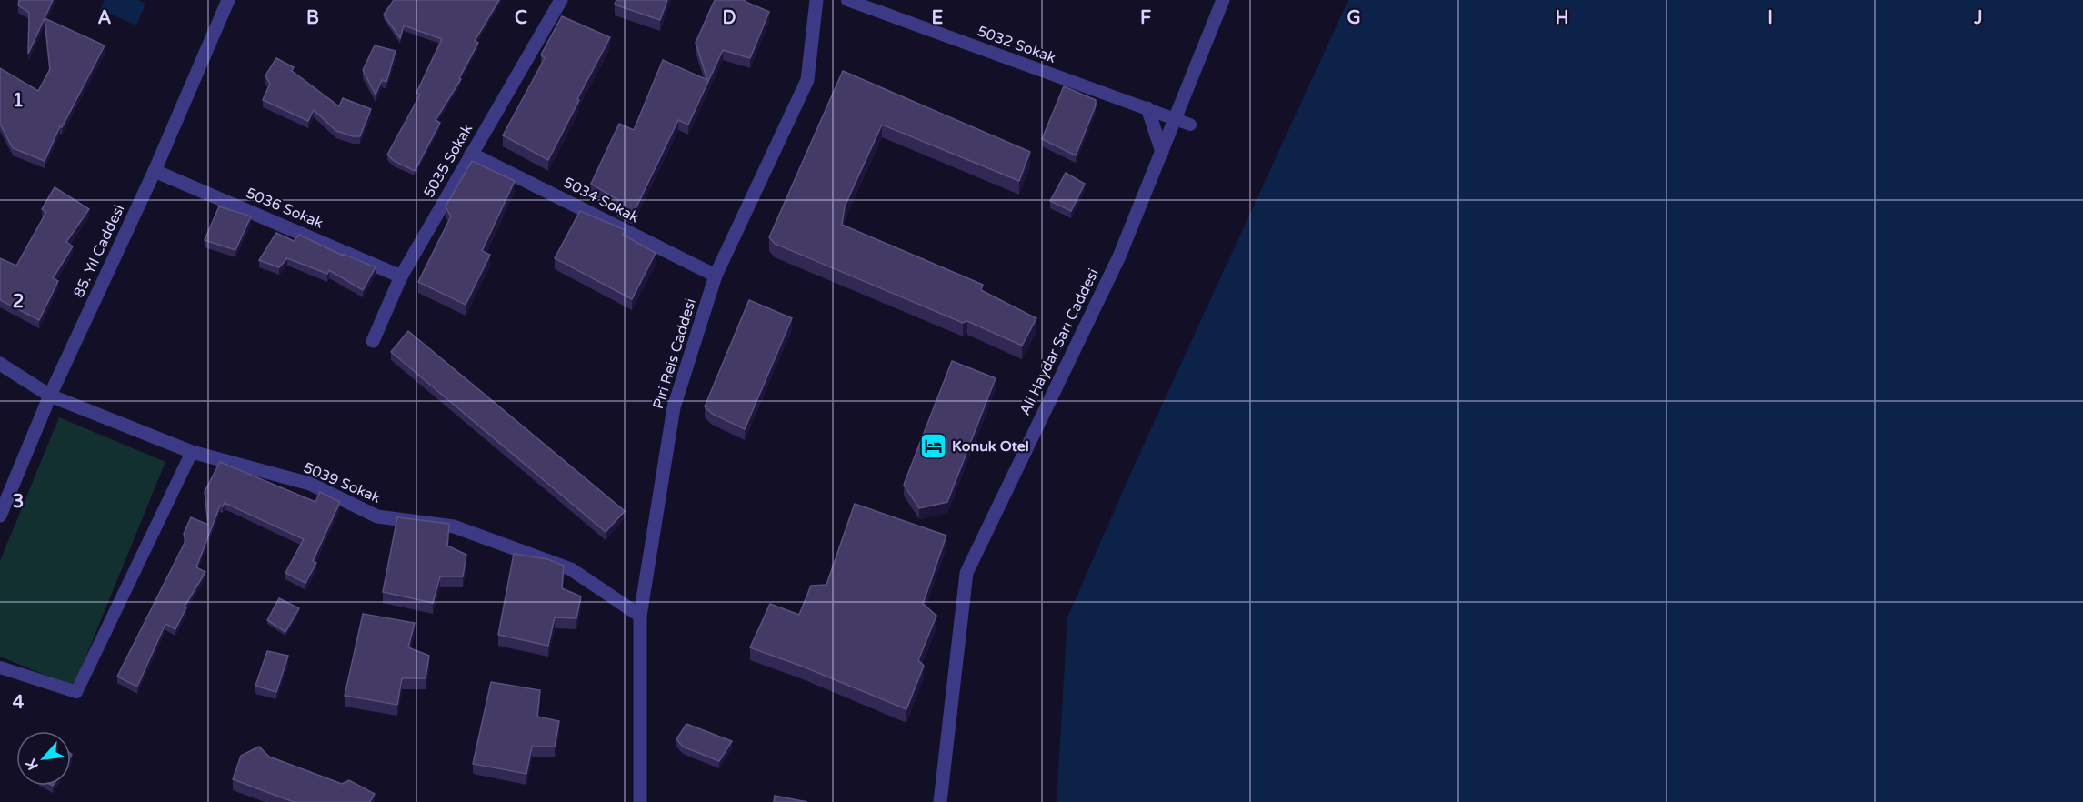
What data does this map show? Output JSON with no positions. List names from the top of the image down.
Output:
{
  "streets": {
    "street": [
      "5035 Sokak",
      "5034 Sokak",
      "5036 Sokak",
      "85. Yıl Caddesi",
      "Ali Haydar Sarı Caddesi",
      "Piri Reis Caddesi",
      "5039 Sokak"
    ],
    "lane": ["5032 Sokak"]
  },
  "crossings": [
    ["5032 Sokak", "Ali Haydar Sarı Caddesi"],
    ["5035 Sokak", "5034 Sokak"],
    ["5035 Sokak", "5036 Sokak"],
    ["5034 Sokak", "Piri Reis Caddesi"],
    ["5036 Sokak", "85. Yıl Caddesi"],
    ["85. Yıl Caddesi", "5039 Sokak"],
    ["Piri Reis Caddesi", "5039 Sokak"]
  ],
  "places": {
    "hotel": ["Konuk Otel"]
  },
  "north": "bottom left",
  "grid": {
    "columns": [
      "A",
      "B",
      "C",
      "D",
      "E",
      "F",
      "G",
      "H",
      "I",
      "J"
    ],
    "rows": [
      "1",
      "2",
      "3",
      "4"
    ]
  }
}
